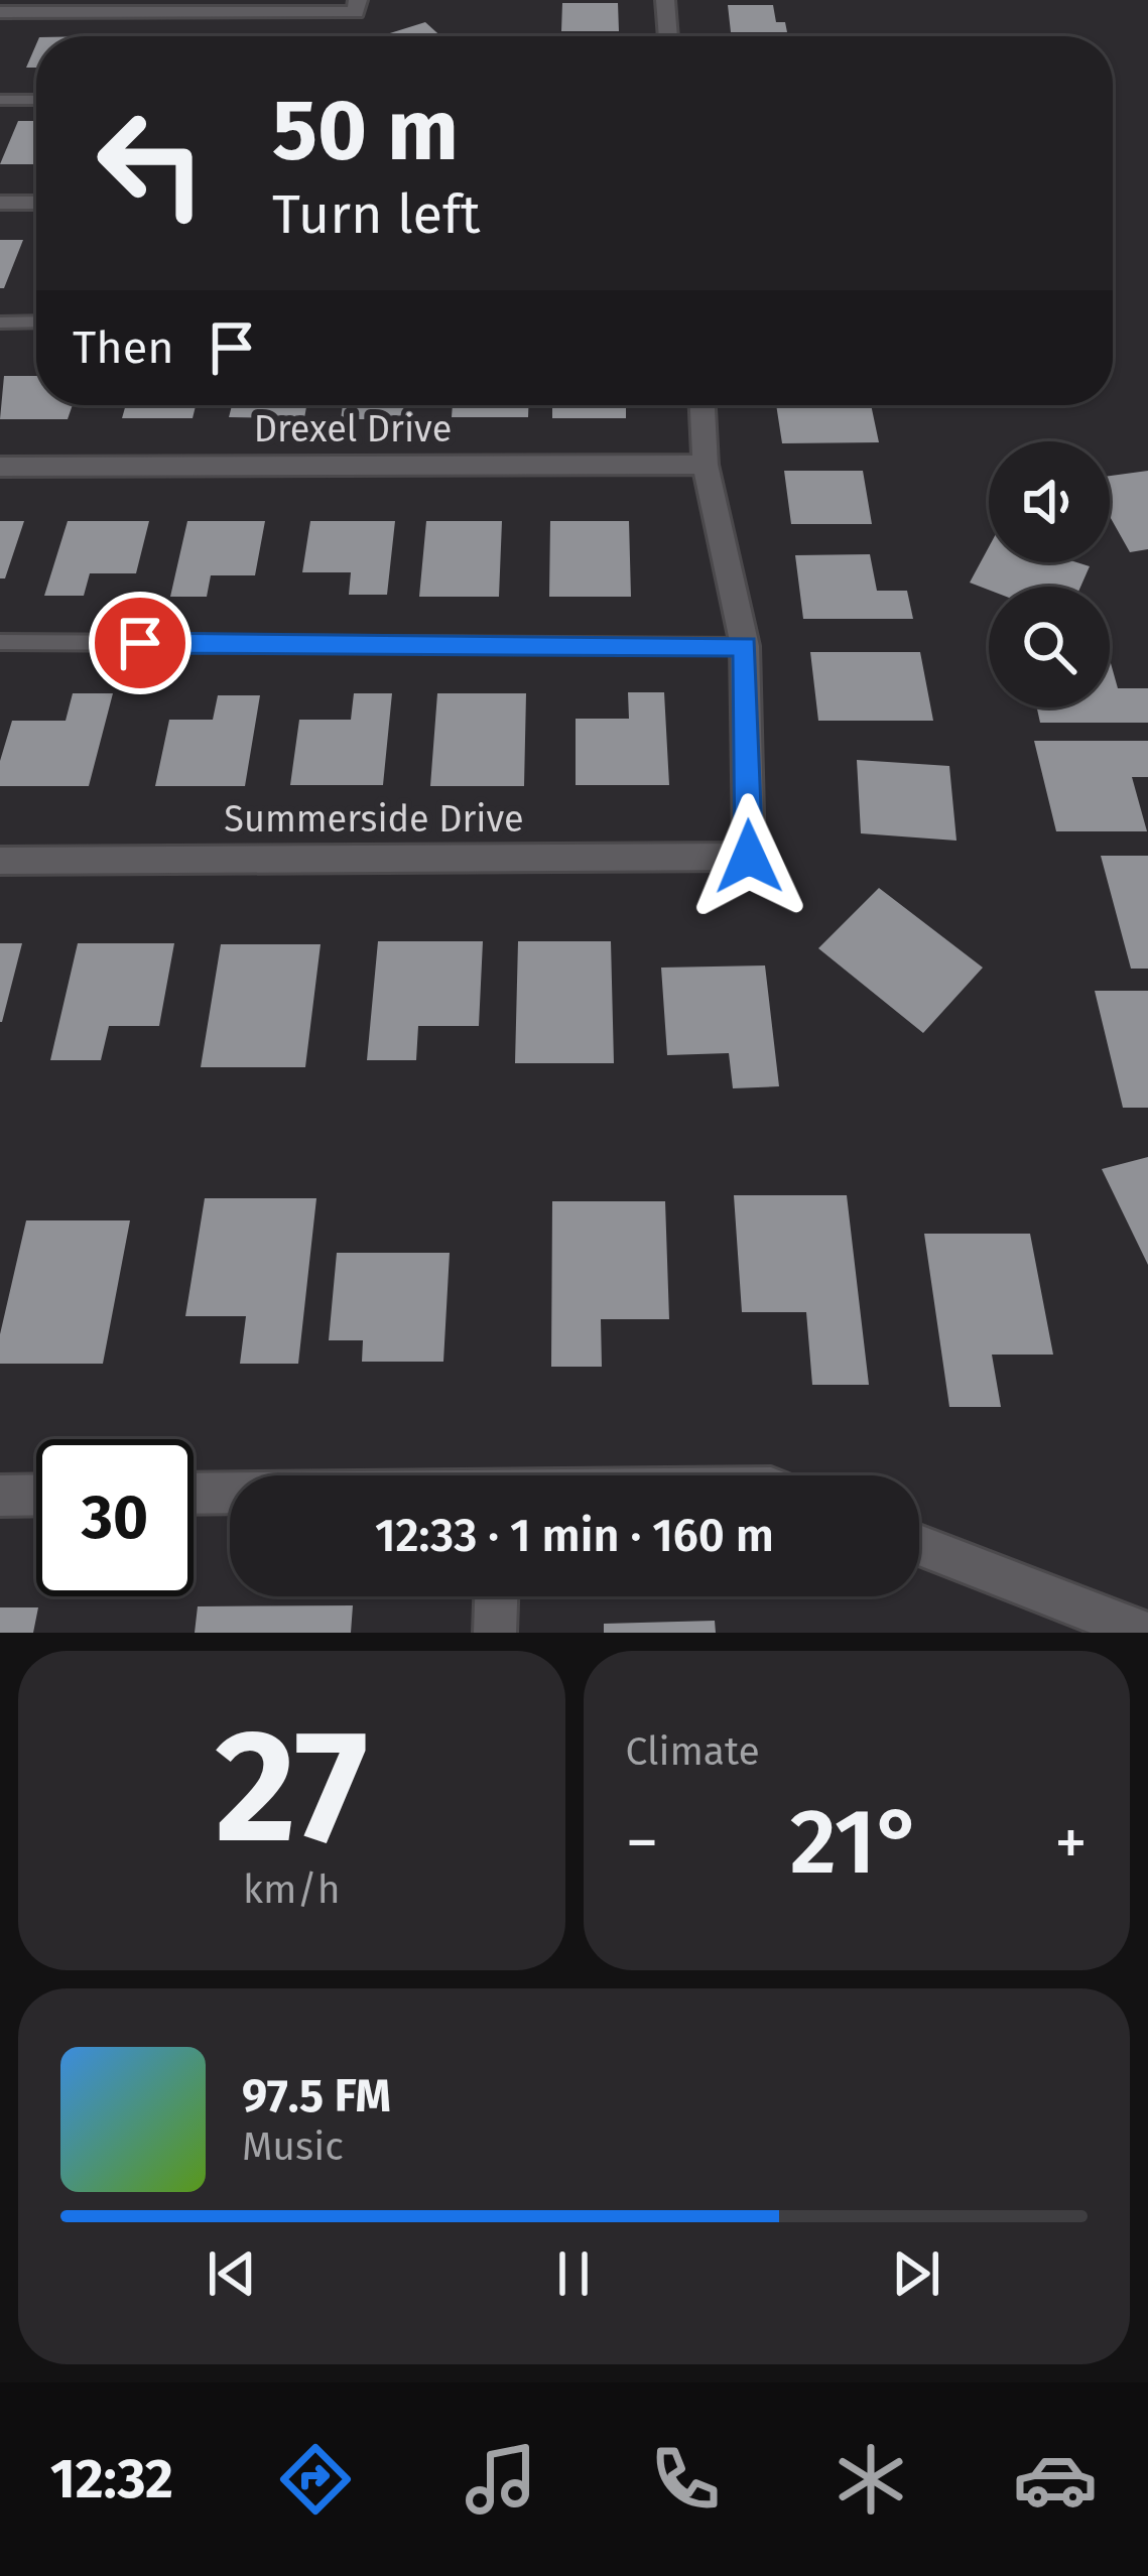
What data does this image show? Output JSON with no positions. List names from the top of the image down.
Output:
{
  "streets": {
    "street": ["Drexel Drive", "Summerside Drive"]
  },
  "page": {
    "turn": ["50 m", "Turn left"],
    "then": "Then",
    "limit": "30",
    "trip": "12:33 · 1 min · 160 m",
    "tile": [
      ["27", "km/h"],
      "Climate"
    ],
    "heat": ["−", "21°", "+"],
    "song": ["97.5 FM", "Music"],
    "tabs": "12:32"
  }
}
